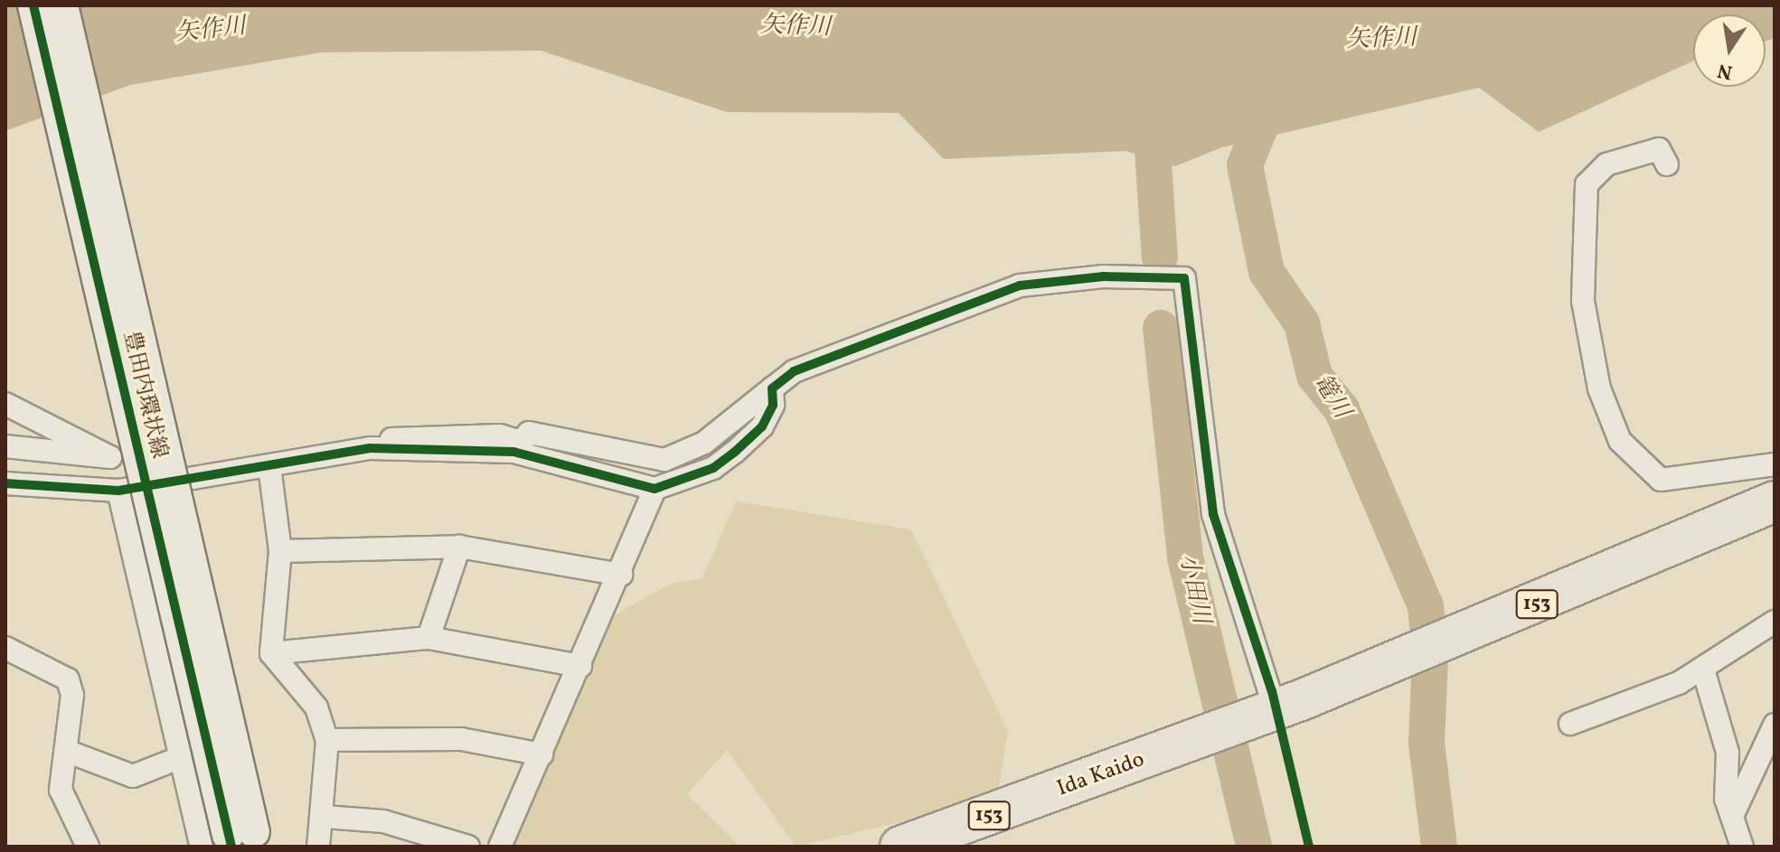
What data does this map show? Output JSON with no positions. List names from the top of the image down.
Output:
{
  "streets": {
    "highway": ["153", "Ida Kaido"],
    "street": ["豊田内環状線"]
  },
  "crossings": [
    ["153", "Ida Kaido"]
  ],
  "water": ["矢作川", "篭川", "小田川"],
  "north": "bottom"
}
